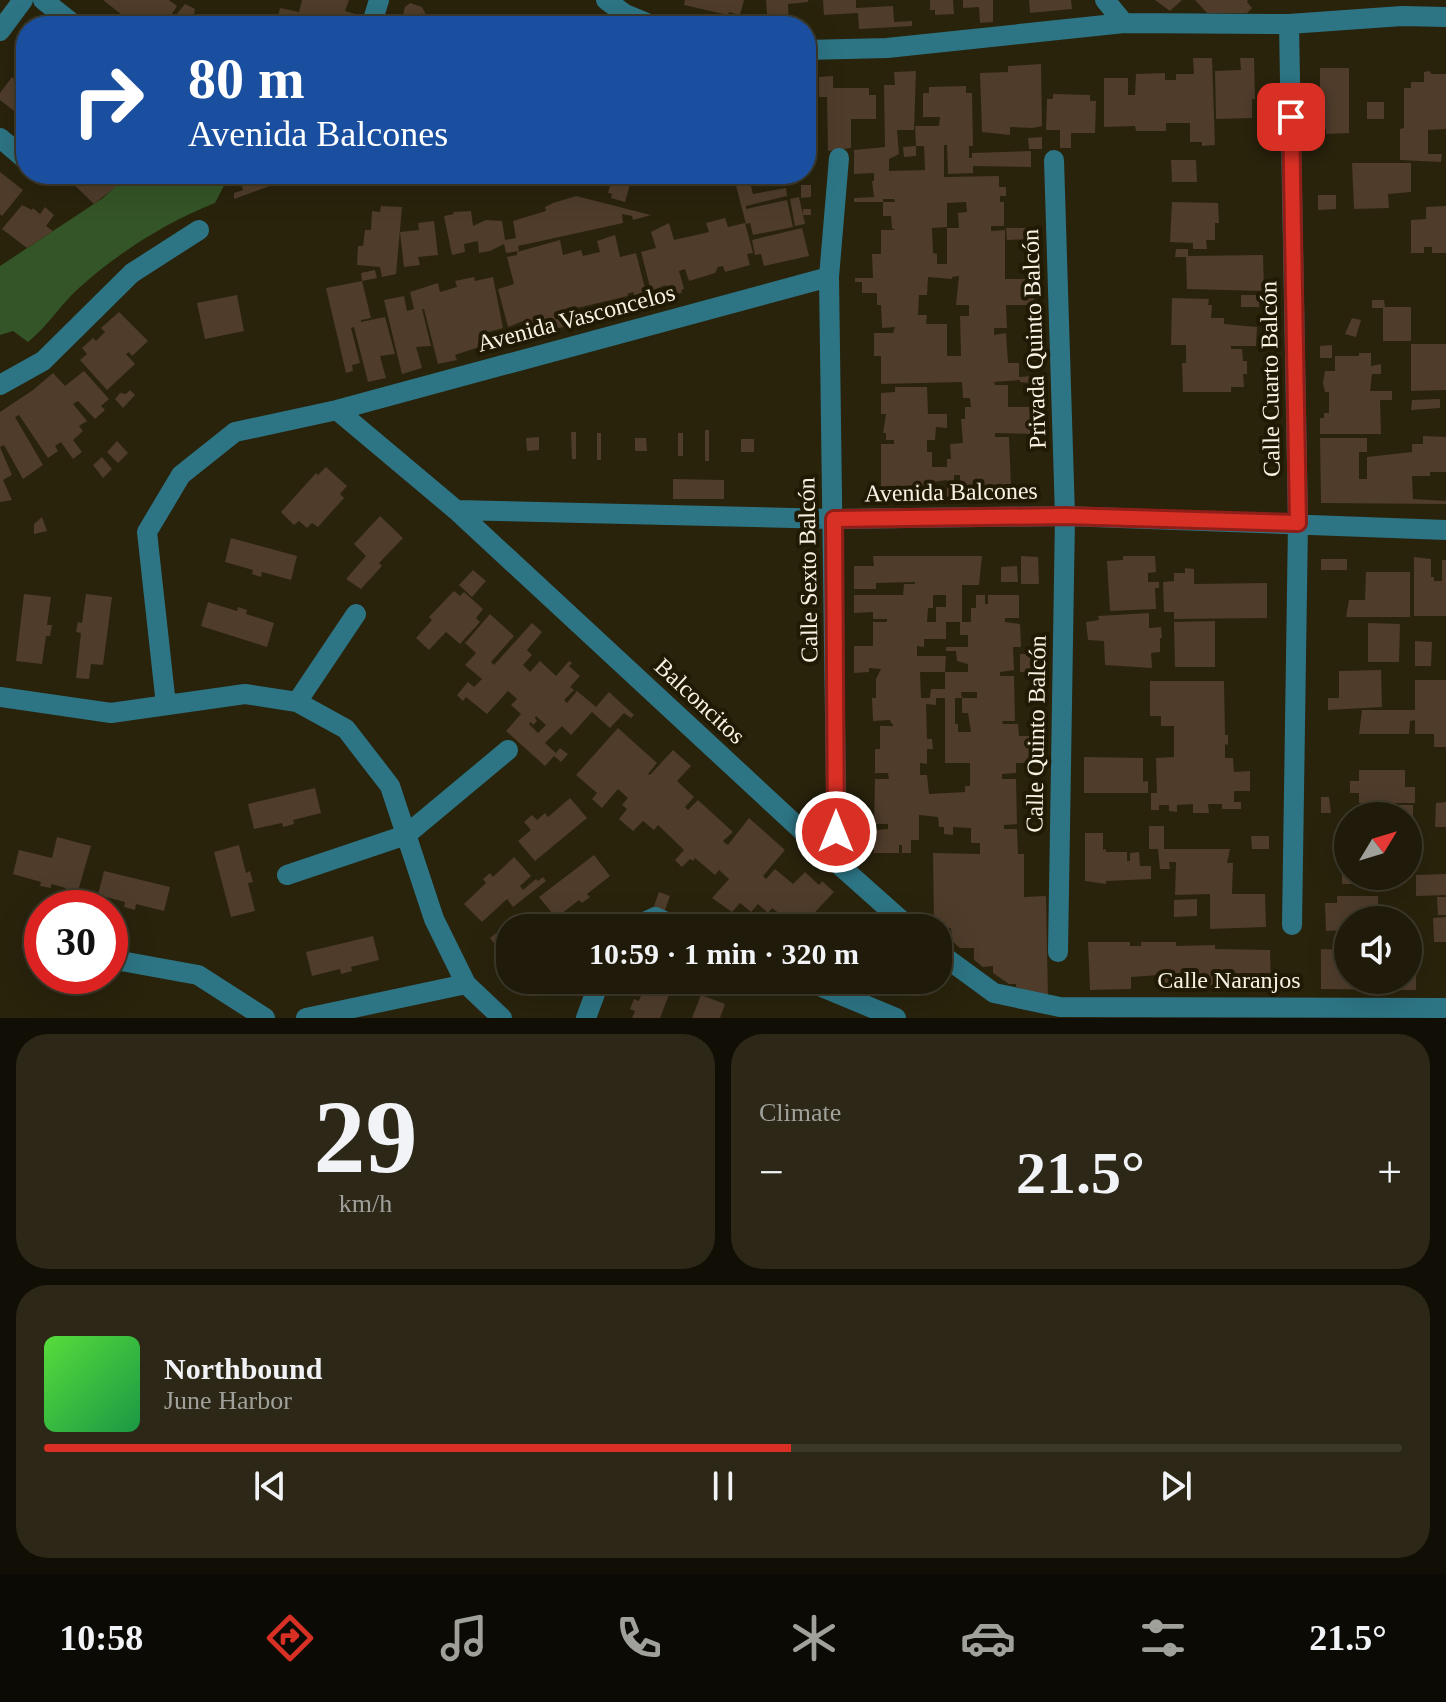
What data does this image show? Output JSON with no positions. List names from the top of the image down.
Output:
{
  "streets": {
    "street": [
      "Avenida Vasconcelos",
      "Privada Quinto Balcón",
      "Calle Cuarto Balcón",
      "Avenida Balcones",
      "Calle Sexto Balcón",
      "Balconcitos",
      "Calle Quinto Balcón",
      "Calle Naranjos"
    ]
  },
  "crossings": [
    ["Avenida Vasconcelos", "Calle Sexto Balcón"],
    ["Avenida Vasconcelos", "Balconcitos"],
    ["Privada Quinto Balcón", "Avenida Balcones"],
    ["Privada Quinto Balcón", "Calle Quinto Balcón"],
    ["Calle Cuarto Balcón", "Avenida Balcones"],
    ["Avenida Balcones", "Calle Sexto Balcón"],
    ["Avenida Balcones", "Balconcitos"],
    ["Avenida Balcones", "Calle Quinto Balcón"],
    ["Calle Sexto Balcón", "Balconcitos"]
  ],
  "north": "top right",
  "page": {
    "turn": ["80 m", "Avenida Balcones"],
    "limit": "30",
    "trip": "10:59 · 1 min · 320 m",
    "tile": [
      ["29", "km/h"],
      "Climate"
    ],
    "heat": ["−", "21.5°", "+"],
    "song": ["Northbound", "June Harbor"],
    "tabs": ["10:58", "21.5°"]
  }
}
